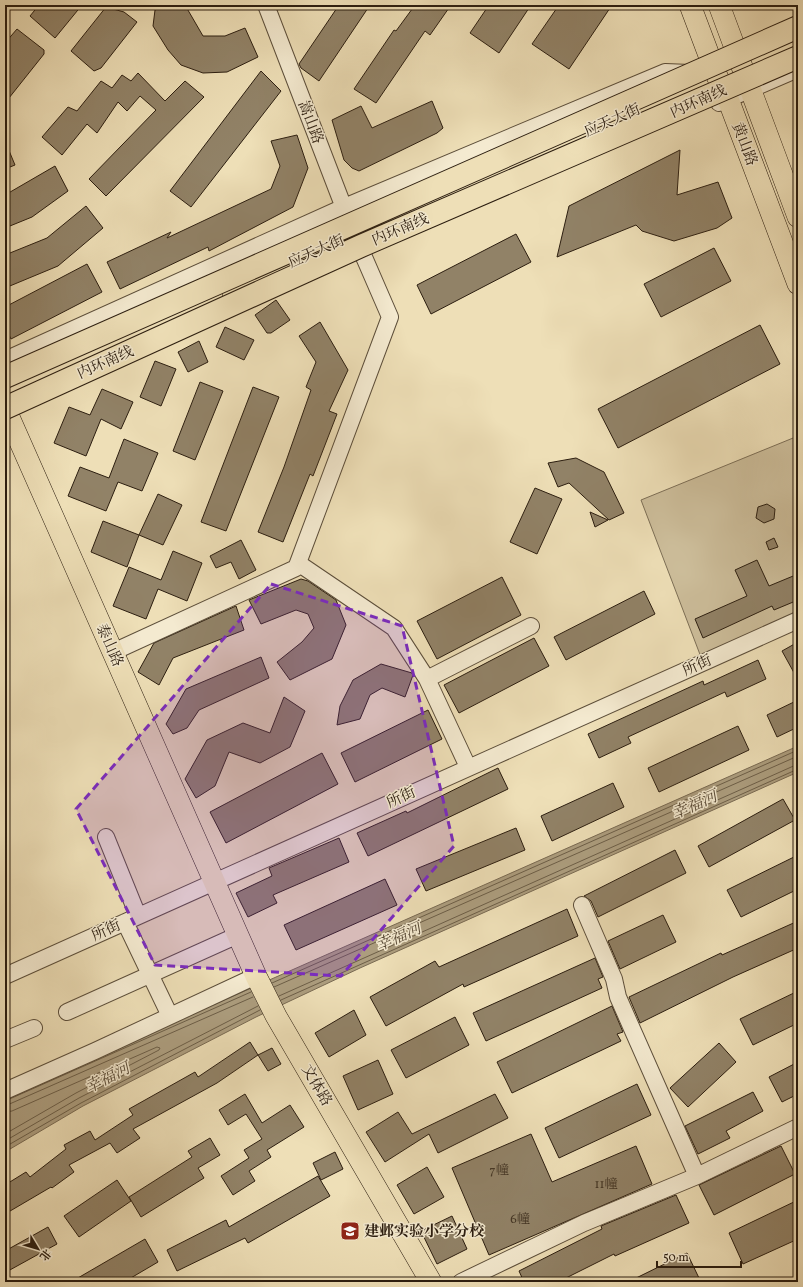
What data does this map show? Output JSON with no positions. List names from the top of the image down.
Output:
{
  "streets": {
    "highway": ["内环南线"],
    "main road": [
      "应天大街",
      "黄山路",
      "泰山路",
      "文体路"
    ],
    "street": ["嵩山路", "所街"]
  },
  "crossings": [
    ["内环南线", "泰山路"],
    ["应天大街", "嵩山路"],
    ["应天大街", "黄山路"],
    ["泰山路", "所街"],
    ["泰山路", "文体路"],
    ["所街", "文体路"]
  ],
  "water": ["幸福河"],
  "places": {
    "school or university": ["建邺实验小学分校"]
  },
  "house_numbers": ["7幢", "11幢", "6幢"],
  "scale_bar": "50 m",
  "north": "bottom right"
}
